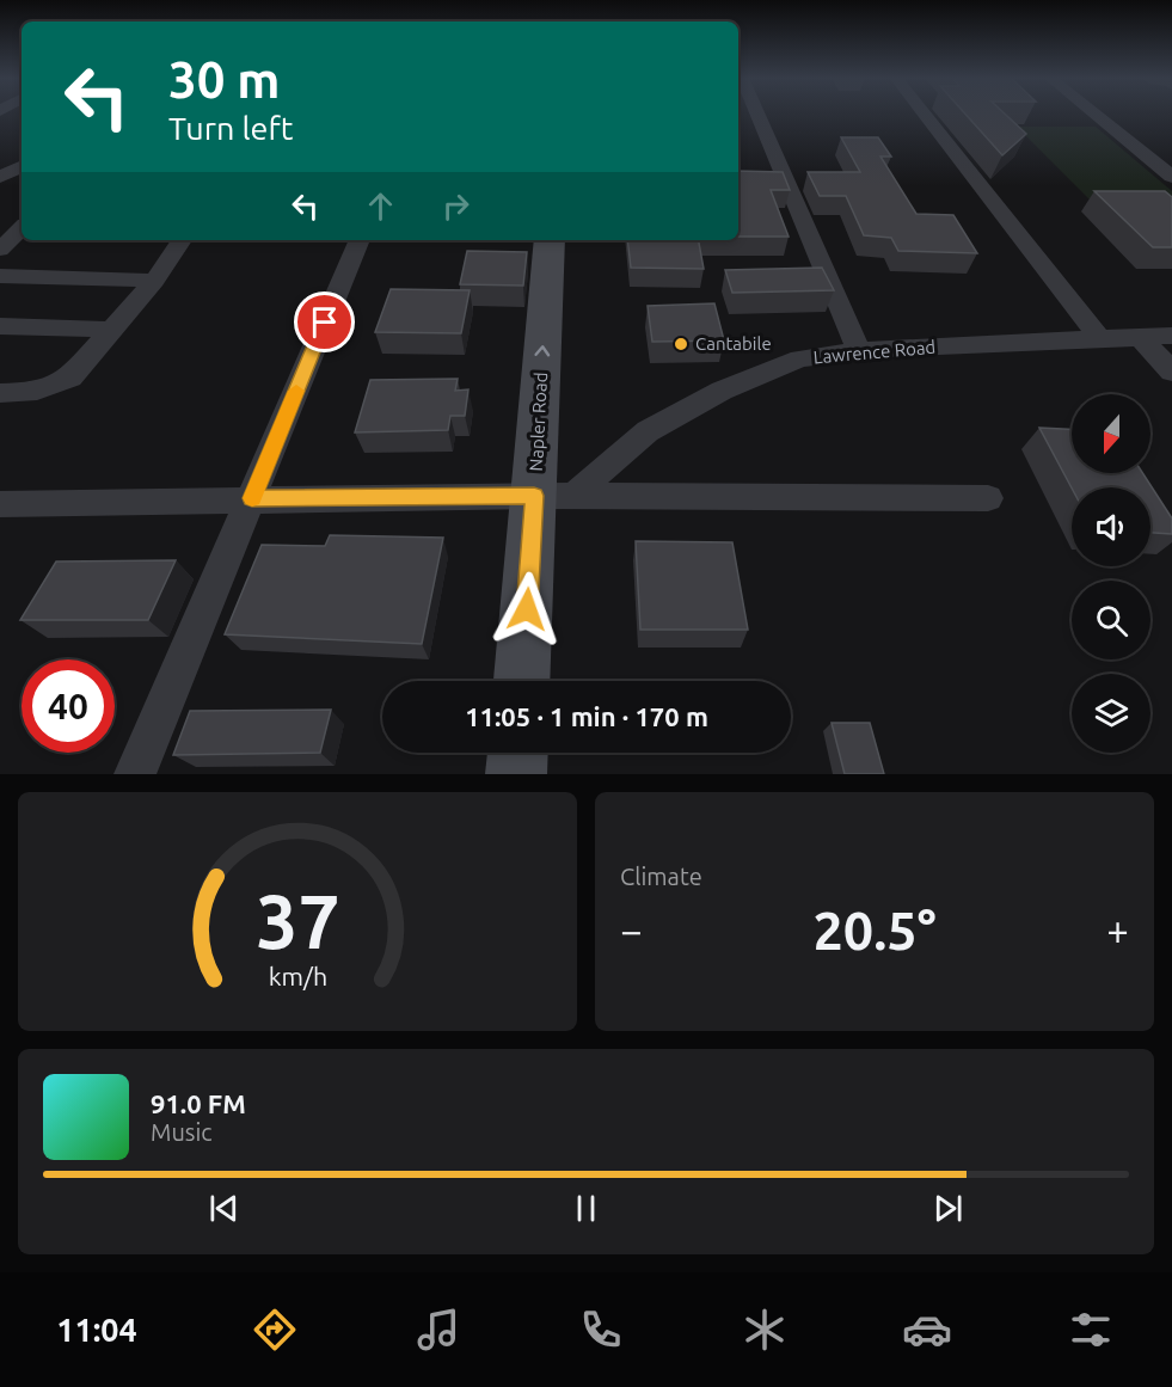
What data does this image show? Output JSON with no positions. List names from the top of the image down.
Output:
{
  "streets": {
    "street": ["Lawrence Road", "Napler Road"]
  },
  "crossings": [
    ["Lawrence Road", "Napler Road"]
  ],
  "places": ["Cantabile"],
  "north": "bottom",
  "page": {
    "turn": ["30 m", "Turn left"],
    "limit": "40",
    "trip": "11:05 · 1 min · 170 m",
    "tile": "Climate",
    "heat": ["−", "20.5°", "+"],
    "song": ["91.0 FM", "Music"],
    "tabs": "11:04",
    "gauge": ["37", "km/h"]
  }
}
